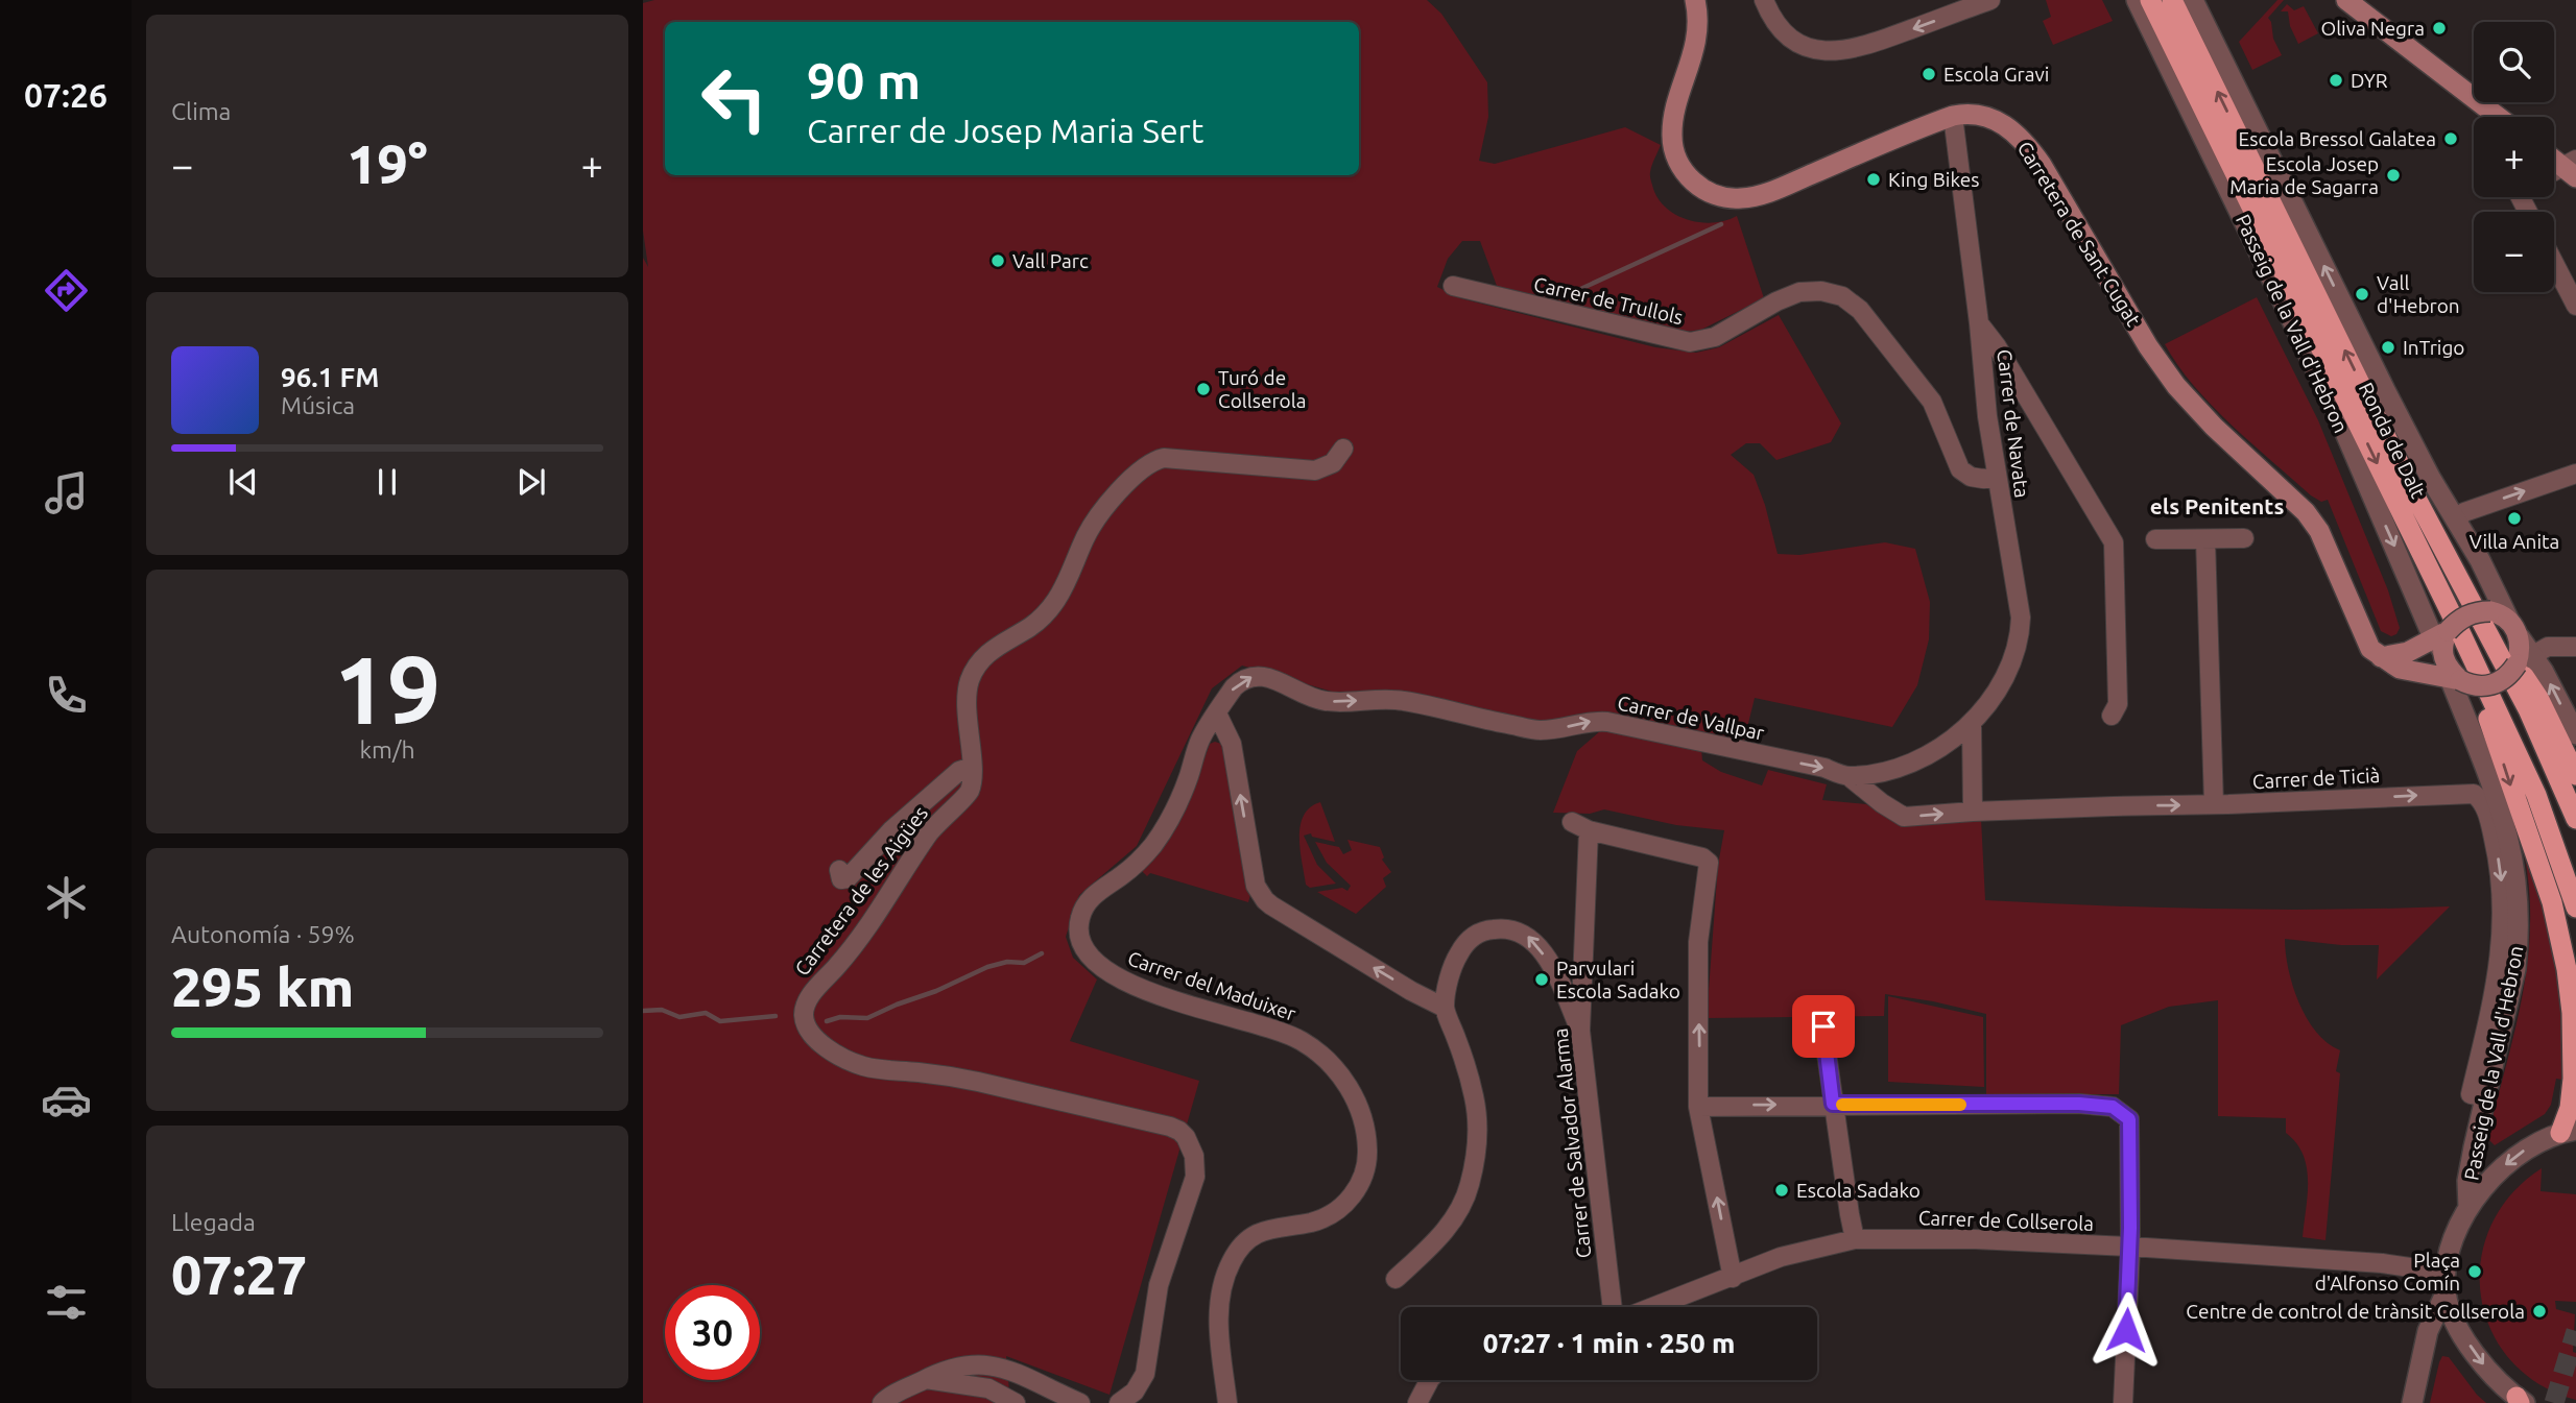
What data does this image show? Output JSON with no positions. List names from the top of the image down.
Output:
{
  "streets": {
    "highway": ["Ronda de Dalt"],
    "main road": ["Carretera de Sant Cugat"],
    "street": [
      "Carrer de Trullols",
      "Passeig de la Vall d'Hebron",
      "Carrer de Navata",
      "Carrer de Vallpar",
      "Carrer de Ticià",
      "Carretera de les Aigües",
      "Carrer del Maduixer",
      "Carrer de Salvador Alarma",
      "Carrer de Collserola"
    ]
  },
  "crossings": [
    ["Carretera de Sant Cugat", "Carrer de Navata"],
    ["Carrer de Trullols", "Carrer de Navata"],
    ["Passeig de la Vall d'Hebron", "Ronda de Dalt"],
    ["Passeig de la Vall d'Hebron", "Carrer de Ticià"],
    ["Carrer de Navata", "Carrer de Vallpar"],
    ["Carrer de Vallpar", "Carrer de Ticià"],
    ["Carrer de Vallpar", "Carrer del Maduixer"]
  ],
  "one_way": ["Carrer de Vallpar"],
  "districts": ["els Penitents"],
  "places": [
    "Oliva Negra",
    "Escola Gravi",
    "DYR",
    "Escola Bressol Galatea",
    "Escola Josep Maria de Sagarra",
    "King Bikes",
    "Vall Parc",
    "Vall d'Hebron",
    "InTrigo",
    "Turó de Collserola",
    "Villa Anita",
    "Parvulari Escola Sadako",
    "Escola Sadako",
    "Plaça d'Alfonso Comín",
    "Centre de control de trànsit Collserola"
  ],
  "page": {
    "tabs": "07:26",
    "tile": [
      "Clima",
      ["19", "km/h"],
      ["Autonomía · 59%", "295 km"],
      ["Llegada", "07:27"]
    ],
    "map_buttons": ["+", "−"],
    "turn": ["90 m", "Carrer de Josep Maria Sert"],
    "heat": ["−", "19°", "+"],
    "song": ["96.1 FM", "Música"],
    "limit": "30",
    "trip": "07:27 · 1 min · 250 m"
  }
}
